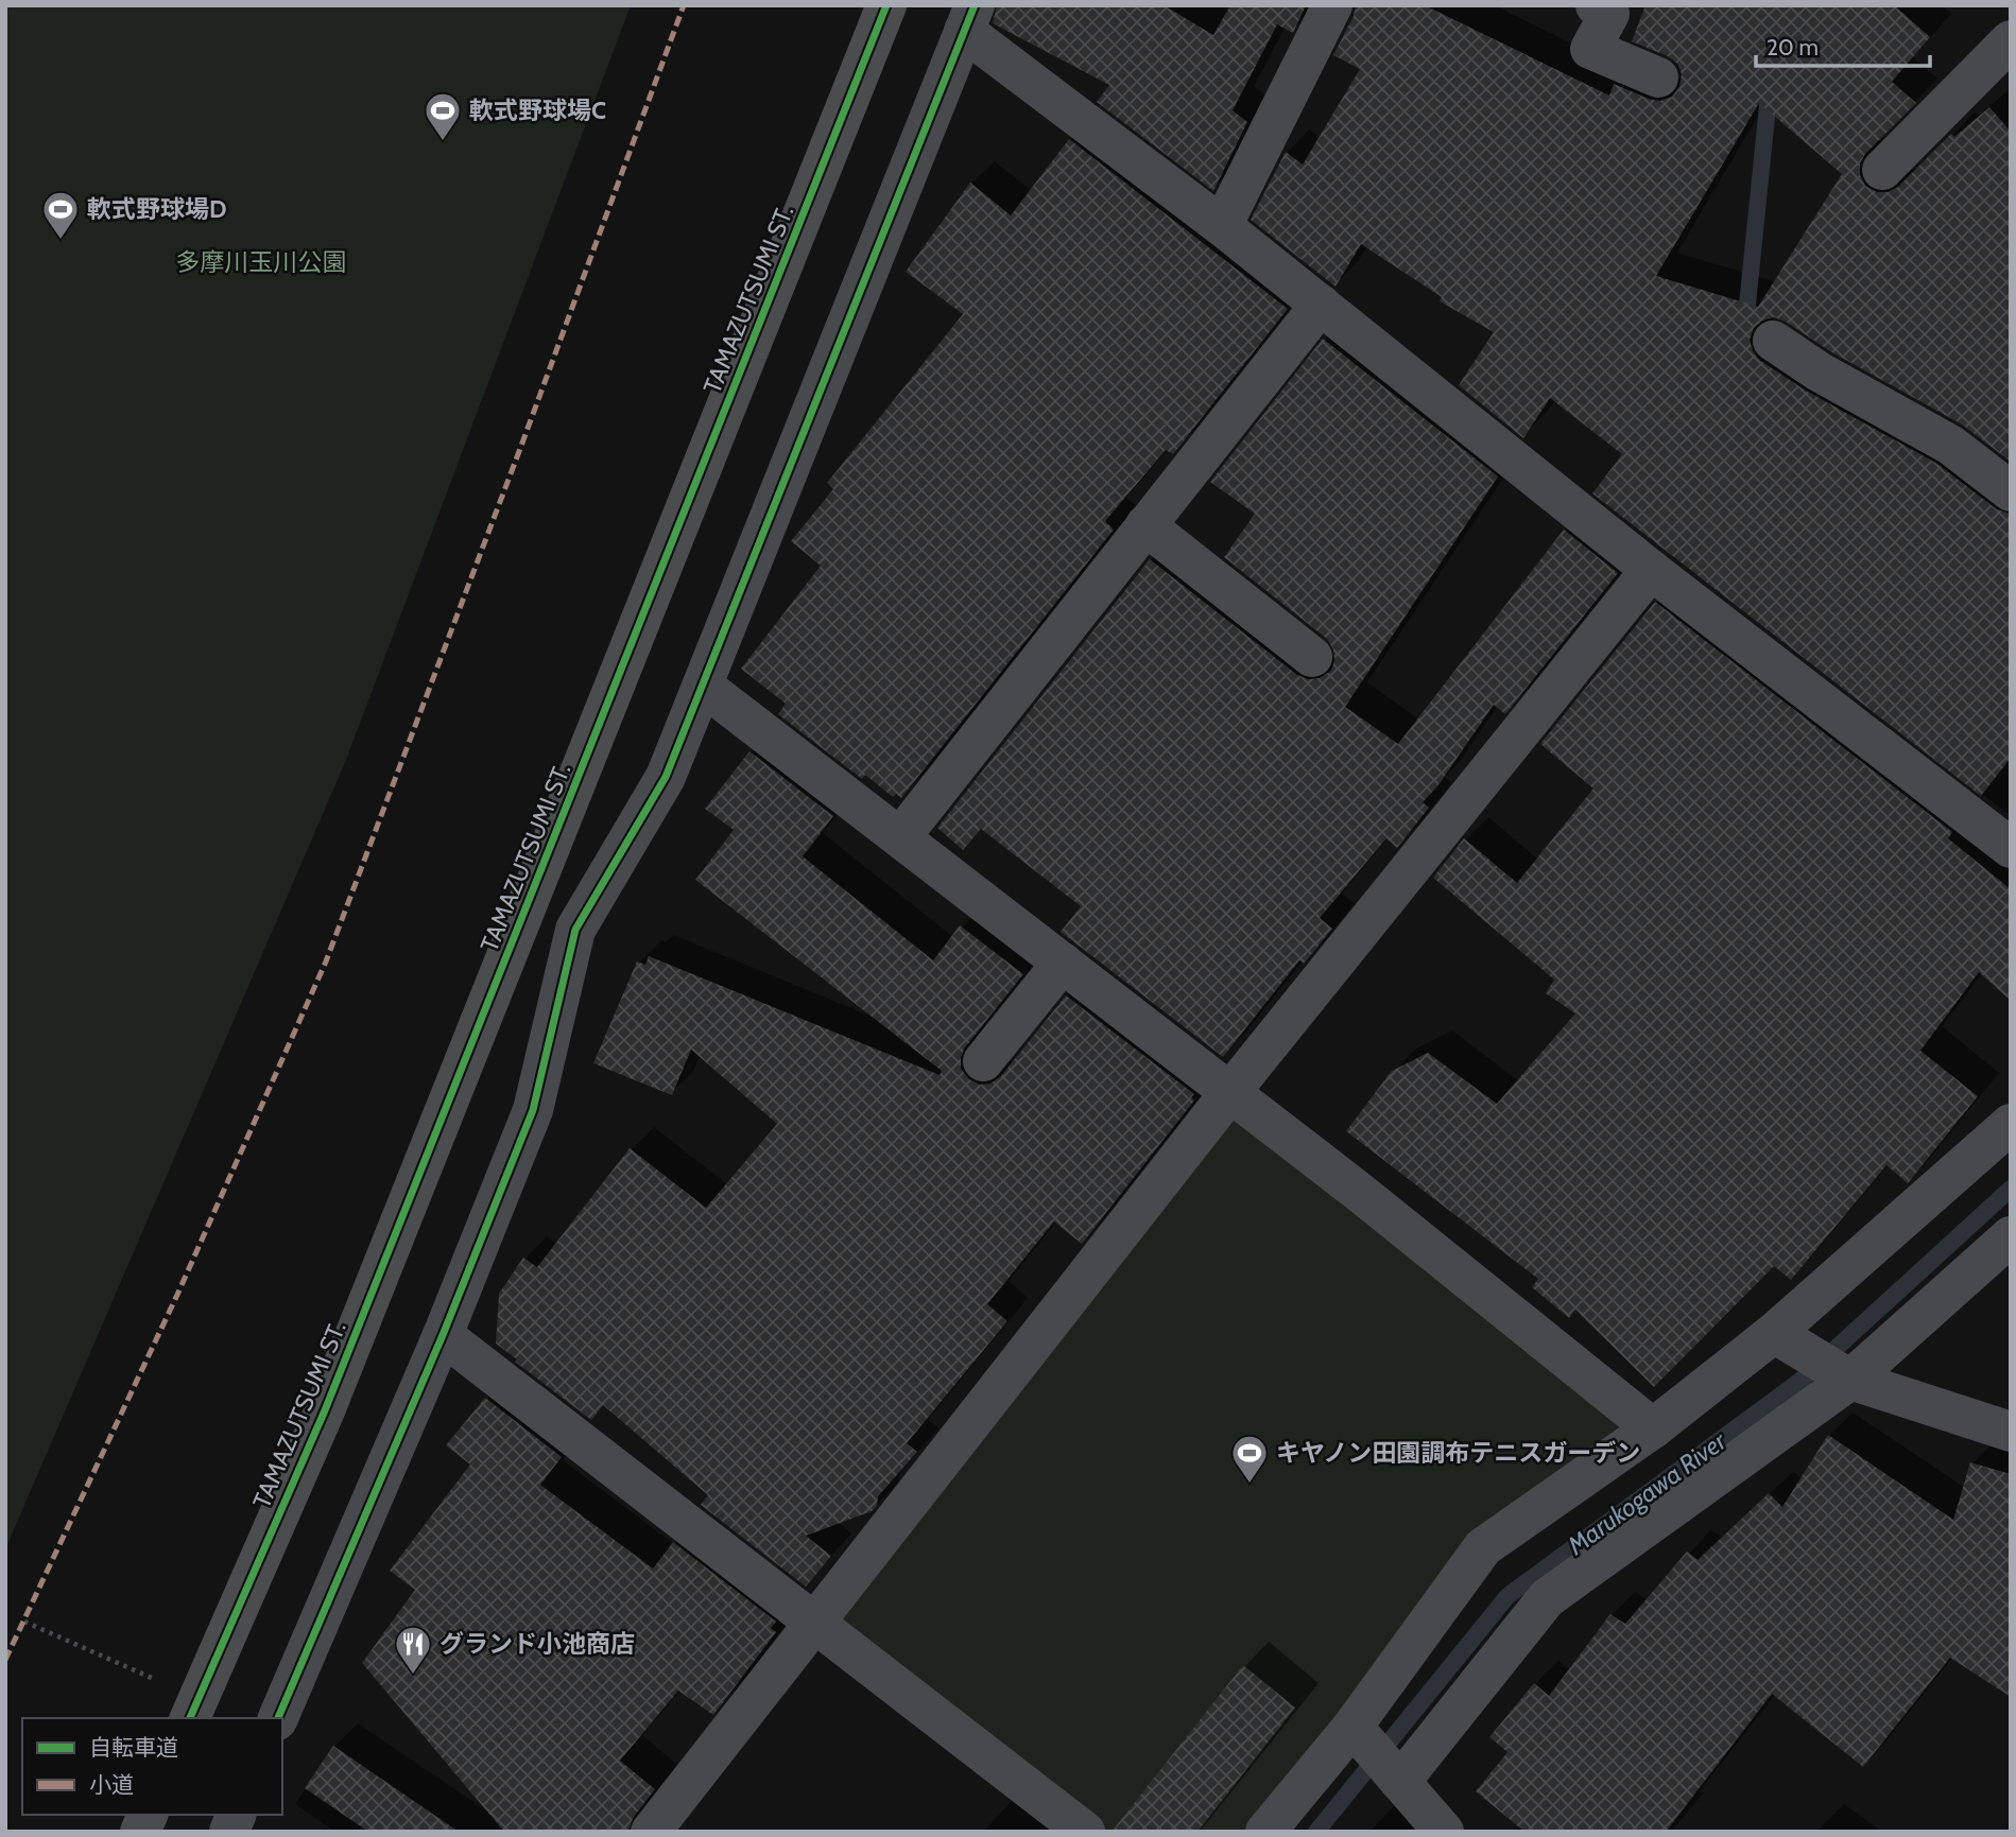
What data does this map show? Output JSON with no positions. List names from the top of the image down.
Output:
{
  "streets": {
    "main road": ["TAMAZUTSUMI ST."]
  },
  "water": ["Marukogawa River"],
  "parks": ["多摩川玉川公園"],
  "places": {
    "sports": ["軟式野球場C", "軟式野球場D", "キヤノン田園調布テニスガーデン"],
    "restaurant": ["グランド小池商店"]
  },
  "legend": ["自転車道", "小道"],
  "scale_bar": "20 m"
}
